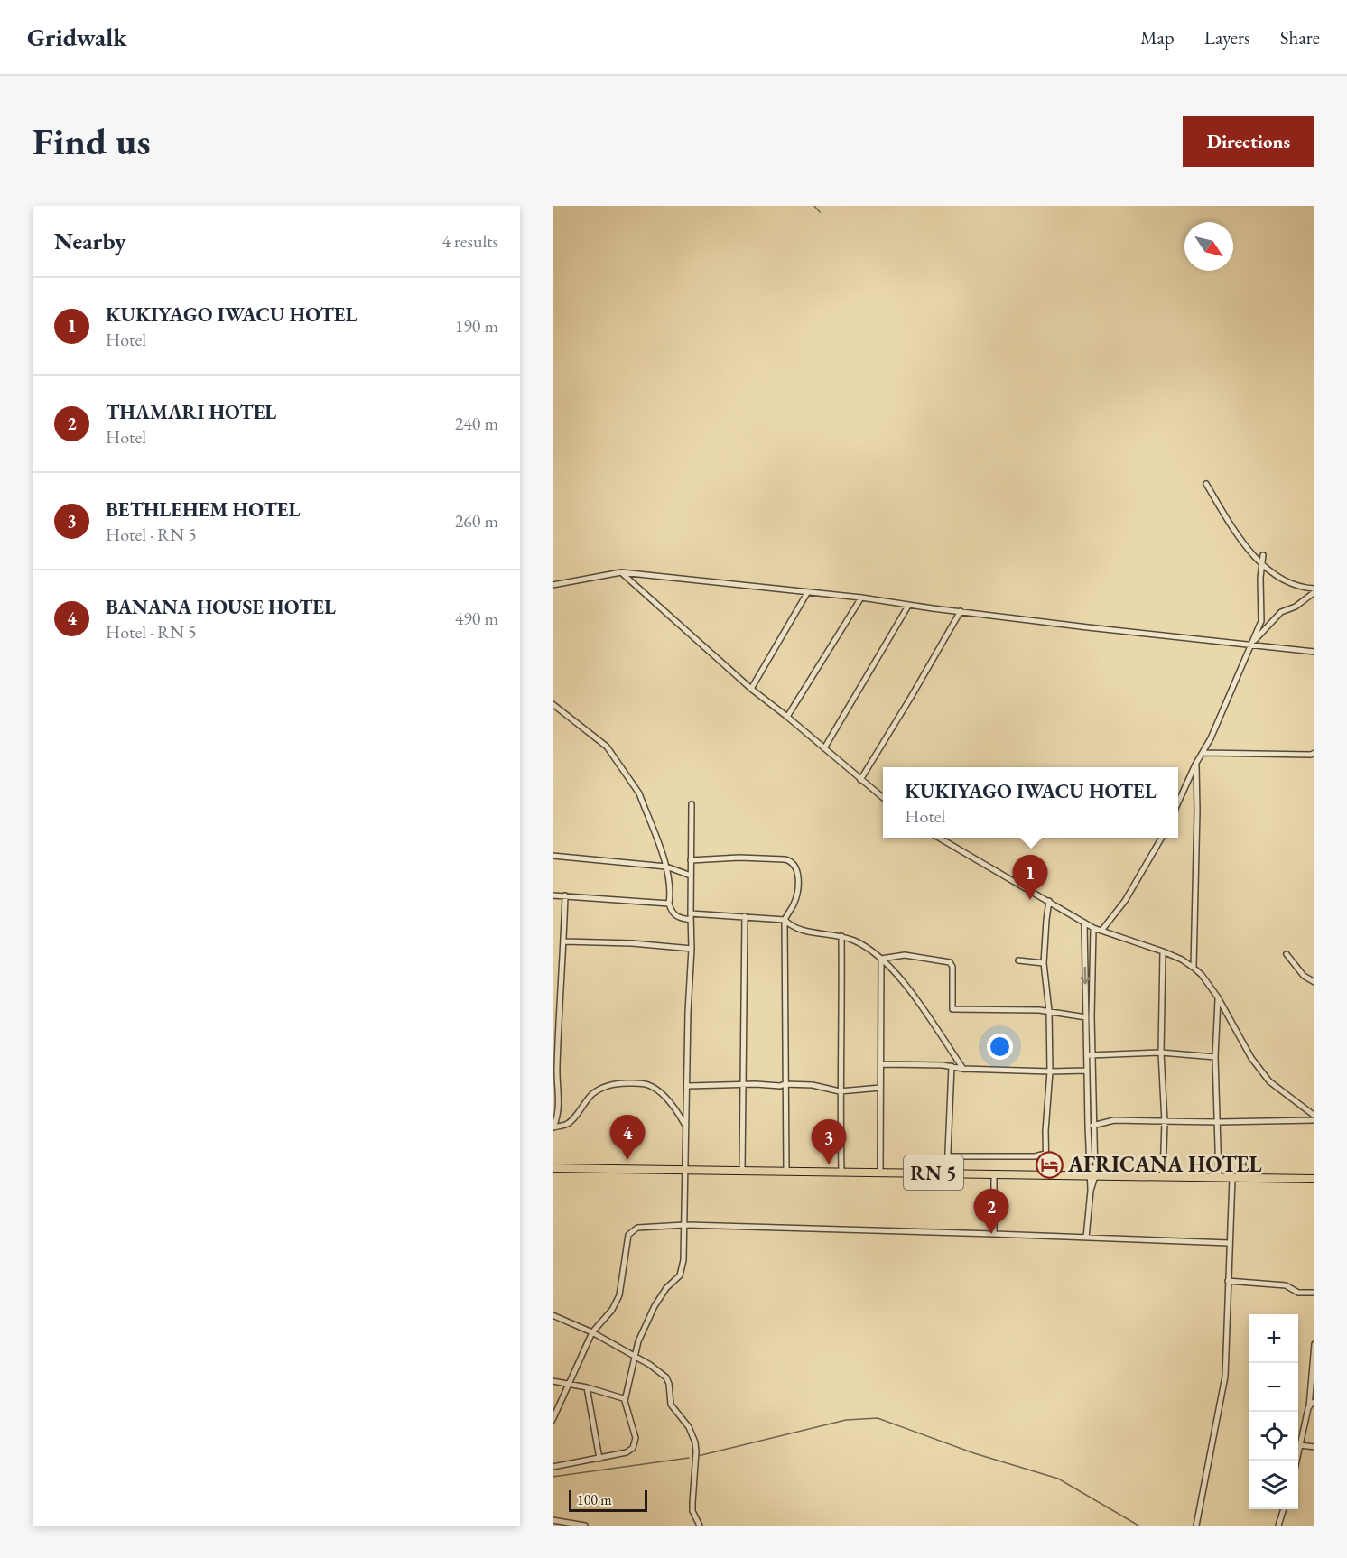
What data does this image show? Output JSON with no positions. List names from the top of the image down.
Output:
{
  "streets": {
    "main road": ["RN 5"]
  },
  "places": {
    "hotel": ["AFRICANA HOTEL"]
  },
  "scale_bar": "100 m",
  "north": "bottom right",
  "page": {
    "header": "Gridwalk",
    "nav": ["Map", "Layers", "Share"],
    "buttons": "Directions",
    "title": "Find us",
    "heading": ["Nearby", "4 results"],
    "list": [
      {
        "mark": "1",
        "name": "KUKIYAGO IWACU HOTEL",
        "note": "Hotel",
        "value": "190 m"
      },
      {
        "mark": "2",
        "name": "THAMARI HOTEL",
        "note": "Hotel",
        "value": "240 m"
      },
      {
        "mark": "3",
        "name": "BETHLEHEM HOTEL",
        "note": "Hotel · RN 5",
        "value": "260 m"
      },
      {
        "mark": "4",
        "name": "BANANA HOUSE HOTEL",
        "note": "Hotel · RN 5",
        "value": "490 m"
      }
    ],
    "popup": ["KUKIYAGO IWACU HOTEL", "Hotel"],
    "pins": [
      "1",
      "4",
      "3",
      "2"
    ],
    "map_buttons": ["+", "−"],
    "scale": "100 m"
  }
}
